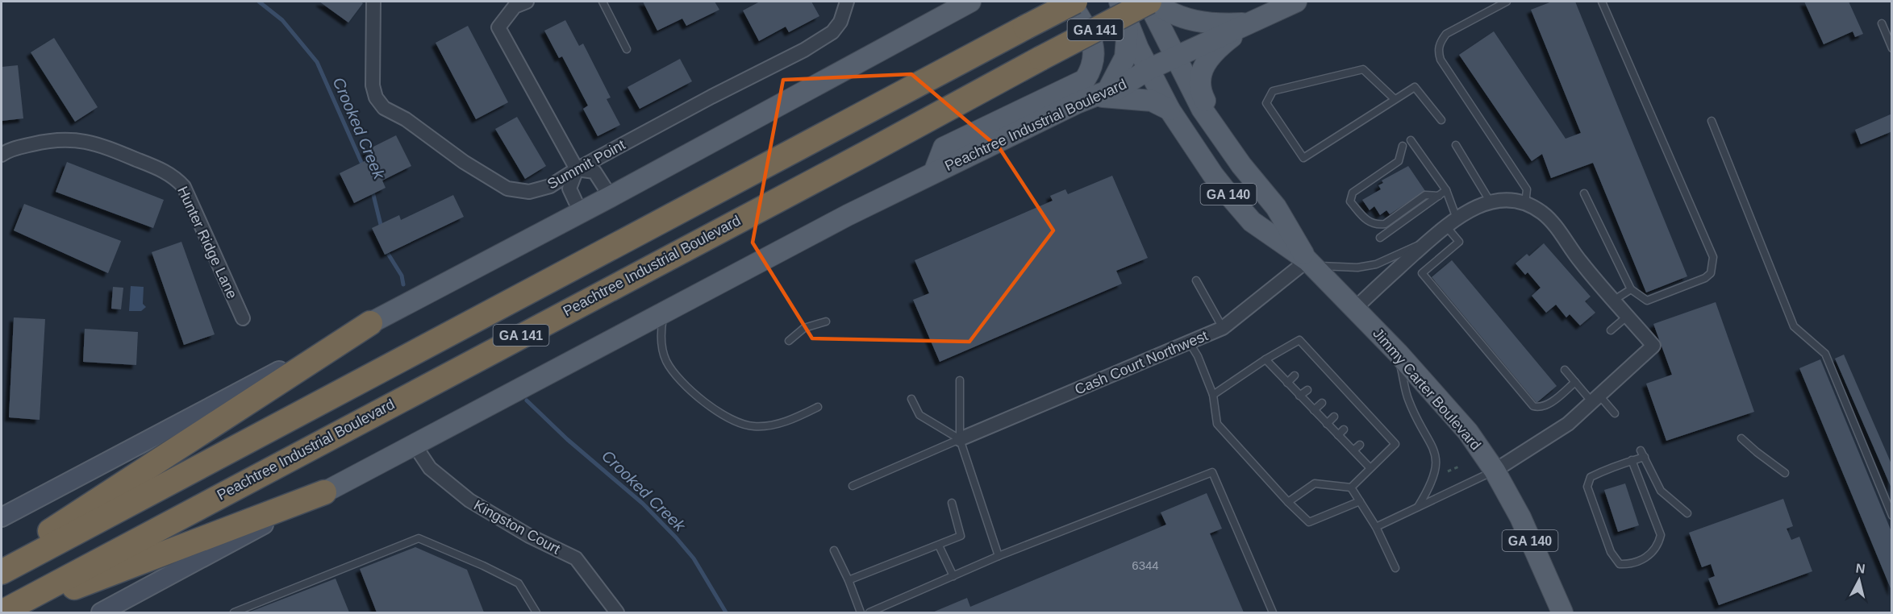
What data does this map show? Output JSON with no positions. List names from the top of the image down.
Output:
{
  "streets": {
    "highway": ["GA 141", "Peachtree Industrial Boulevard"],
    "main road": ["GA 140", "Jimmy Carter Boulevard"],
    "street": [
      "Summit Point",
      "Hunter Ridge Lane",
      "Cash Court Northwest",
      "Kingston Court"
    ]
  },
  "crossings": [
    ["Peachtree Industrial Boulevard", "Jimmy Carter Boulevard"],
    ["Peachtree Industrial Boulevard", "Kingston Court"],
    ["Cash Court Northwest", "Jimmy Carter Boulevard"]
  ],
  "water": ["Crooked Creek"],
  "house_numbers": ["6344"],
  "north": "top"
}
